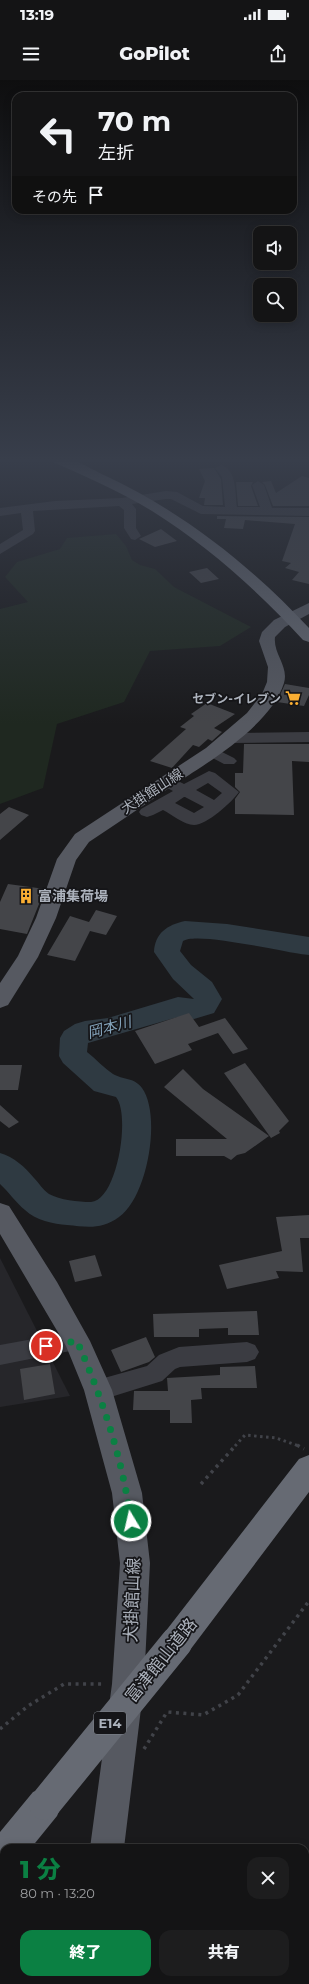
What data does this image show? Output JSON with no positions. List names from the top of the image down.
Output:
{
  "streets": {
    "highway": ["富津館山道路", "E14"],
    "main road": ["犬掛館山線"]
  },
  "water": ["岡本川"],
  "places": {
    "supermarket": ["セブン-イレブン"],
    "building": ["富浦集荷場"]
  },
  "page": {
    "status": "13:19",
    "header": "GoPilot",
    "turn": ["70 m", "左折"],
    "then": "その先",
    "heading": ["1 分", "80 m · 13:20"],
    "buttons": ["終了", "共有"]
  }
}
